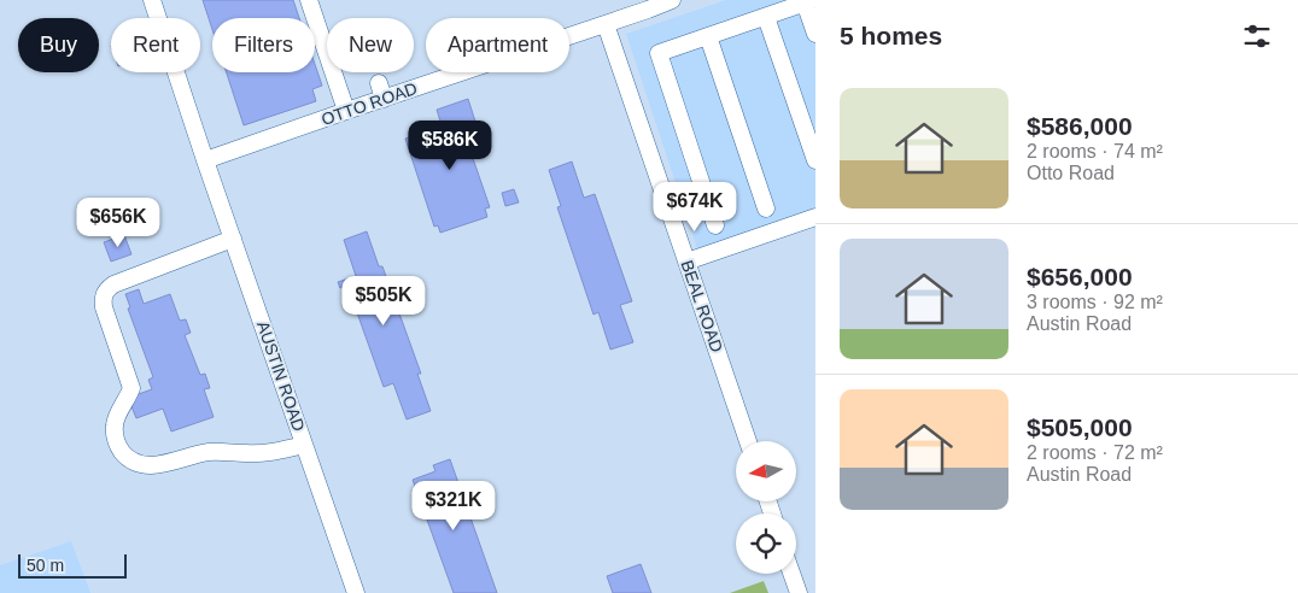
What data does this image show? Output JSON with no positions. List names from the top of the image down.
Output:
{
  "streets": {
    "street": ["OTTO ROAD", "BEAL ROAD", "AUSTIN ROAD"]
  },
  "crossings": [
    ["OTTO ROAD", "BEAL ROAD"],
    ["OTTO ROAD", "AUSTIN ROAD"]
  ],
  "scale_bar": "50 m",
  "north": "left",
  "page": {
    "heading": "5 homes",
    "chip": [
      "Buy",
      "Rent",
      "Filters",
      "New",
      "Apartment"
    ],
    "list": [
      {
        "name": "$586,000",
        "note": "2 rooms · 74 m² · Otto Road"
      },
      {
        "name": "$656,000",
        "note": "3 rooms · 92 m² · Austin Road"
      },
      {
        "name": "$505,000",
        "note": "2 rooms · 72 m² · Austin Road"
      }
    ],
    "price": [
      "$586K",
      "$674K",
      "$656K",
      "$505K",
      "$321K"
    ],
    "scale": "50 m"
  }
}
